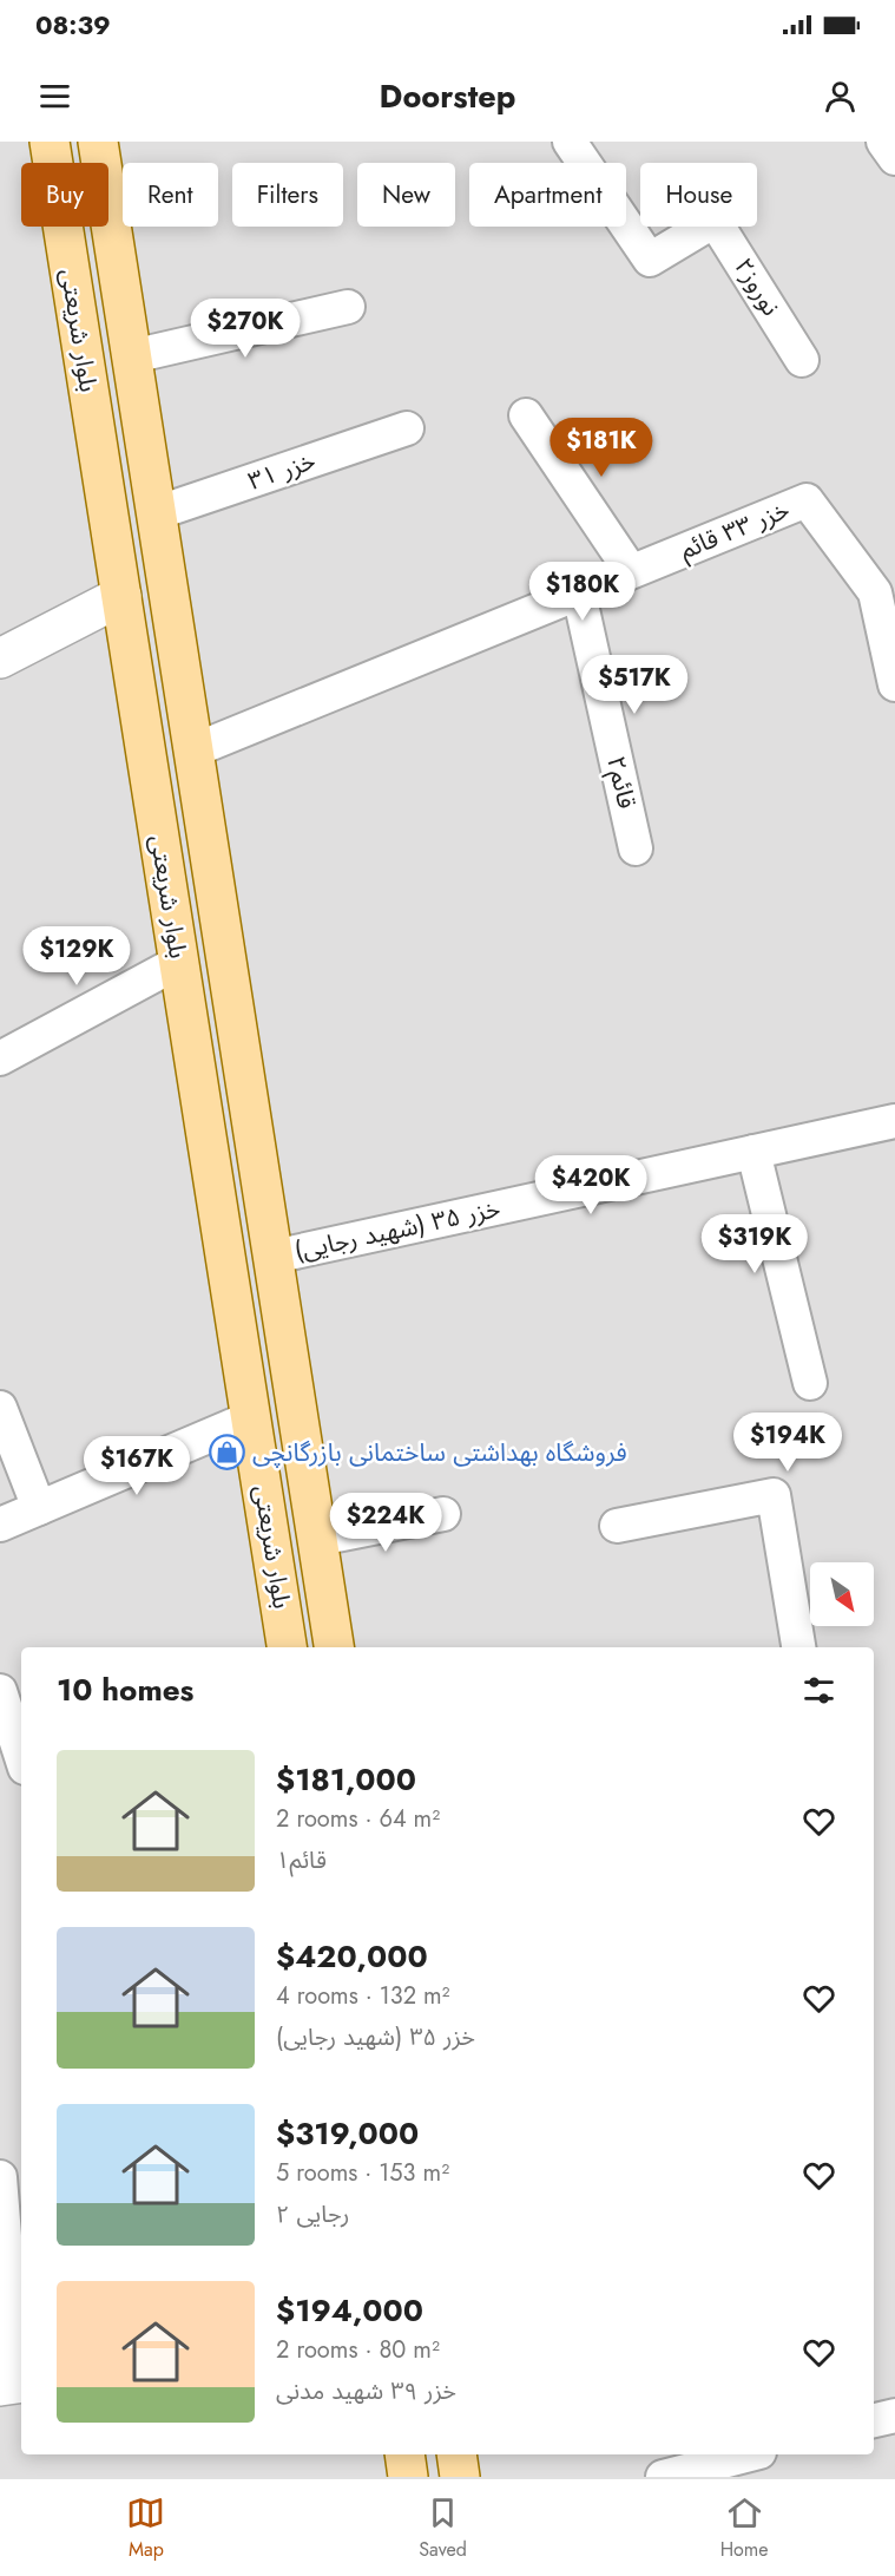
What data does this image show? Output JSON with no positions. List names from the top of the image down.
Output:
{
  "streets": {
    "main road": ["بلوار شریعتی"],
    "street": [
      "نوروز۲",
      "خزر ۳۱",
      "خزر ۳۳ قائم",
      "قائم۲",
      "خزر ۳۵ (شهید رجایی)"
    ]
  },
  "crossings": [
    ["بلوار شریعتی", "خزر ۳۱"],
    ["بلوار شریعتی", "خزر ۳۳ قائم"],
    ["بلوار شریعتی", "خزر ۳۵ (شهید رجایی)"],
    ["خزر ۳۳ قائم", "قائم۲"]
  ],
  "places": {
    "shop": ["فروشگاه بهداشتی ساختمانی بازرگانچی"]
  },
  "north": "bottom right",
  "page": {
    "status": "08:39",
    "header": "Doorstep",
    "chip": [
      "Buy",
      "Rent",
      "Filters",
      "New",
      "Apartment",
      "House"
    ],
    "price": [
      "$270K",
      "$181K",
      "$180K",
      "$517K",
      "$129K",
      "$420K",
      "$319K",
      "$194K",
      "$167K",
      "$224K"
    ],
    "heading": "10 homes",
    "list": [
      {
        "name": "$181,000",
        "note": "2 rooms · 64 m² · قائم۱"
      },
      {
        "name": "$420,000",
        "note": "4 rooms · 132 m² · خزر ۳۵ (شهید رجایی)"
      },
      {
        "name": "$319,000",
        "note": "5 rooms · 153 m² · رجایی ۲"
      },
      {
        "name": "$194,000",
        "note": "2 rooms · 80 m² · خزر ۳۹ شهید مدنی"
      }
    ],
    "tabs": ["Map", "Saved", "Home"]
  }
}
